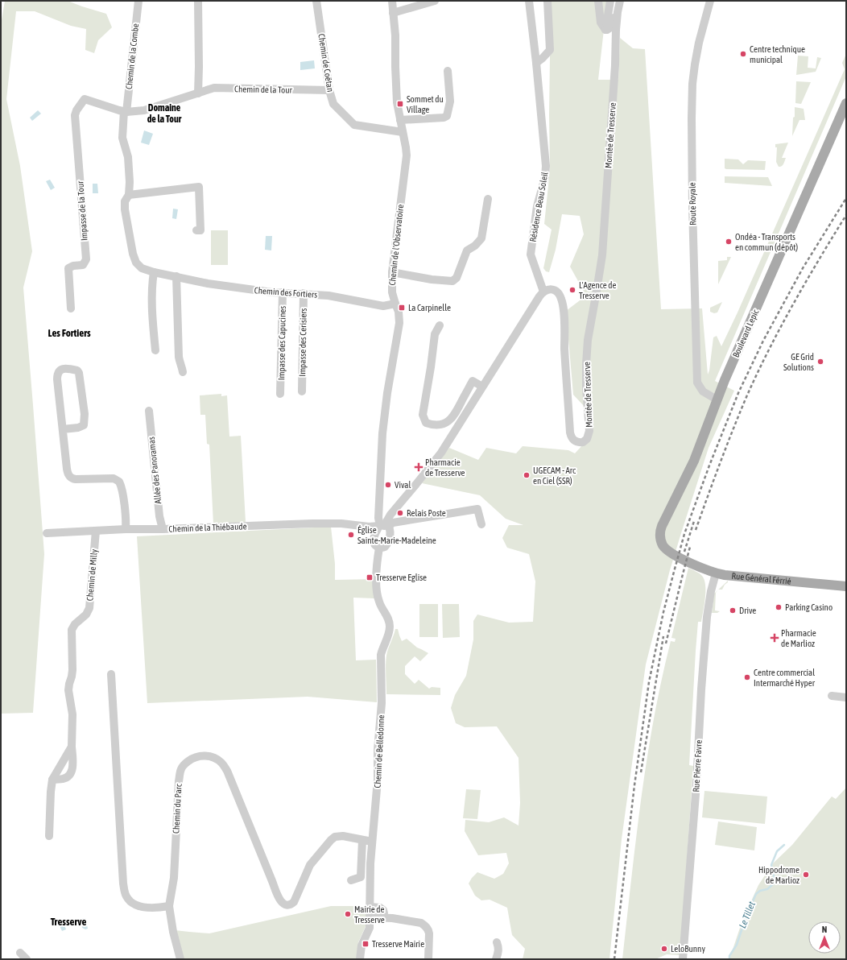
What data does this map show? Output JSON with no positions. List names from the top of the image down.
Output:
{
  "streets": {
    "main road": ["Boulevard Lepic", "Rue Général Férrié"],
    "street": [
      "Chemin de la Combe",
      "Chemin de Coëtan",
      "Chemin de la Tour",
      "Montée de Tresserve",
      "Route Royale",
      "Résidence Beau Soleil",
      "Impasse de la Tour",
      "Chemin de l'Observatoire",
      "Chemin des Fortiers",
      "Impasse des Cerisiers",
      "Impasse des Capucines",
      "Allée des Panoramas",
      "Chemin de la Thiébaude",
      "Chemin de Milly",
      "Chemin de Belledonne",
      "Rue Pierre Favre",
      "Chemin du Parc"
    ]
  },
  "crossings": [
    ["Chemin de la Combe", "Chemin de la Tour"],
    ["Chemin de la Combe", "Chemin des Fortiers"],
    ["Chemin de Coëtan", "Chemin de la Tour"],
    ["Chemin de Coëtan", "Chemin de l'Observatoire"],
    ["Chemin de la Tour", "Impasse de la Tour"],
    ["Montée de Tresserve", "Résidence Beau Soleil"],
    ["Route Royale", "Boulevard Lepic"],
    ["Chemin de l'Observatoire", "Chemin des Fortiers"],
    ["Chemin de l'Observatoire", "Chemin de la Thiébaude"],
    ["Chemin des Fortiers", "Impasse des Cerisiers"],
    ["Chemin des Fortiers", "Impasse des Capucines"],
    ["Boulevard Lepic", "Rue Général Férrié"],
    ["Allée des Panoramas", "Chemin de la Thiébaude"],
    ["Chemin de la Thiébaude", "Chemin de Milly"],
    ["Rue Général Férrié", "Rue Pierre Favre"],
    ["Chemin de Belledonne", "Chemin du Parc"]
  ],
  "districts": ["Domaine de la Tour", "Les Fortiers", "Tresserve"],
  "water": ["Le Tillet"],
  "places": {
    "other": [
      "Centre technique municipal",
      "Ondéa - Transports en commun (dépôt)",
      "L'Agence de Tresserve",
      "GE Grid Solutions",
      "UGECAM - Arc en Ciel (SSR)",
      "Vival",
      "Relais Poste",
      "Église Sainte-Marie-Madeleine",
      "Parking Casino",
      "Drive",
      "Centre commercial Intermarché Hyper",
      "Hippodrome de Marlioz",
      "Mairie de Tresserve",
      "LeloBunny"
    ],
    "transit": [
      "Sommet du Village",
      "La Carpinelle",
      "Tresserve Eglise",
      "Tresserve Mairie"
    ],
    "health": ["Pharmacie de Tresserve", "Pharmacie de Marlioz"]
  },
  "north": "top"
}
